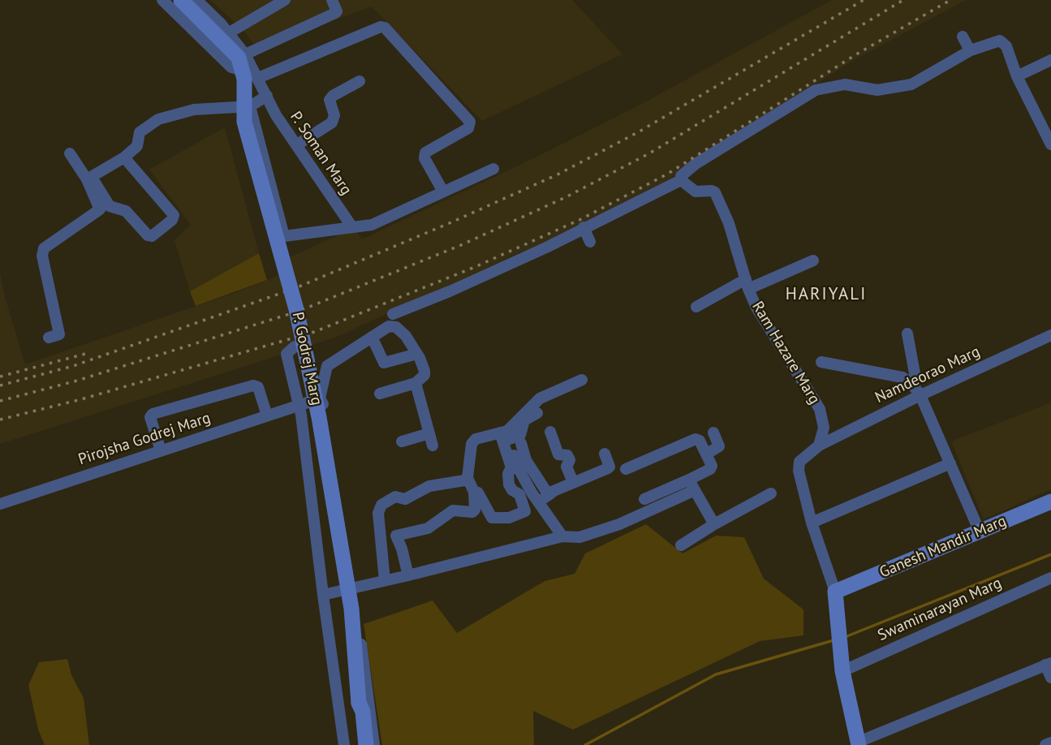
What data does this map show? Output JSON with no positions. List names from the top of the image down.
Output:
{
  "streets": {
    "street": [
      "P. Soman Marg",
      "Ram Hazare Marg",
      "P. Godrej Marg",
      "Namdeorao Marg",
      "Pirojsha Godrej Marg",
      "Ganesh Mandir Marg",
      "Swaminarayan Marg"
    ]
  },
  "crossings": [
    ["Ram Hazare Marg", "Namdeorao Marg"]
  ],
  "districts": ["HARIYALI"]
}
